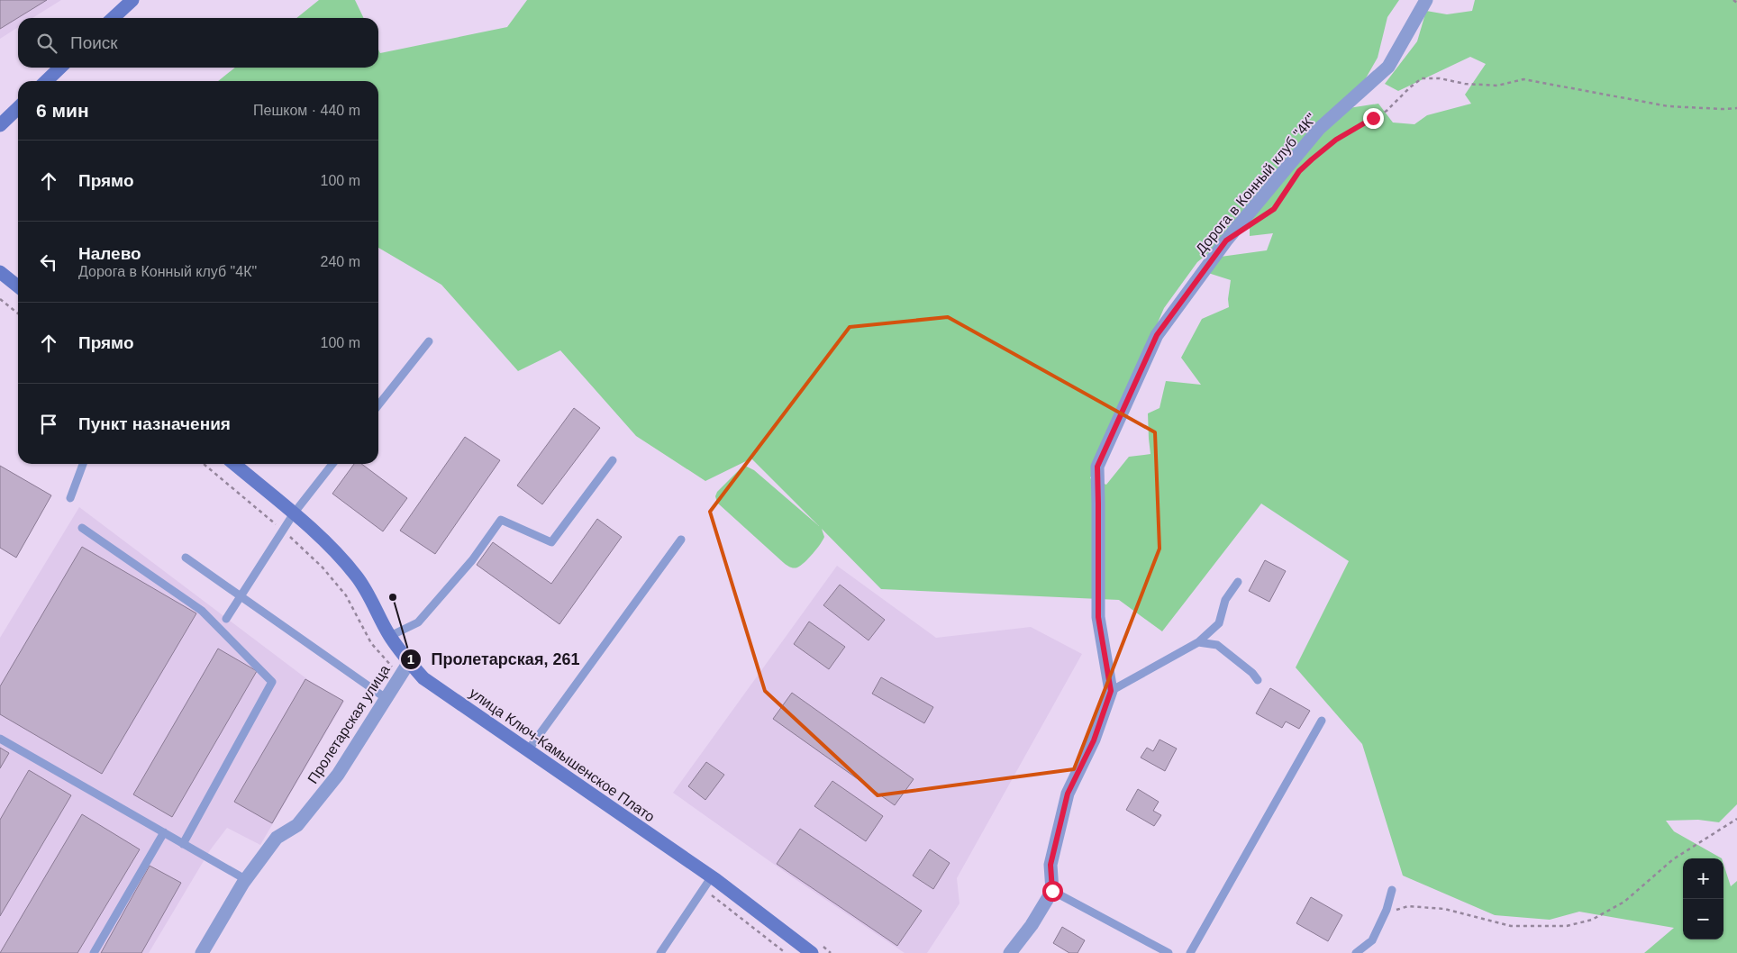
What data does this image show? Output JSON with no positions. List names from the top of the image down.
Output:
{
  "streets": {
    "main road": ["улица Ключ-Камышенское Плато"],
    "street": ["Дорога в Конный клуб \"4К\"", "Пролетарская улица"]
  },
  "crossings": [
    ["Пролетарская улица", "улица Ключ-Камышенское Плато"]
  ],
  "places": ["Пролетарская, 261"],
  "page": {
    "search": "Поиск",
    "heading": ["6 мин", "Пешком · 440 m"],
    "list": [
      ["Прямо", "100 m"],
      ["Налево", "Дорога в Конный клуб \"4К\"", "240 m"],
      ["Прямо", "100 m"],
      "Пункт назначения"
    ],
    "map_buttons": ["+", "−"]
  }
}
